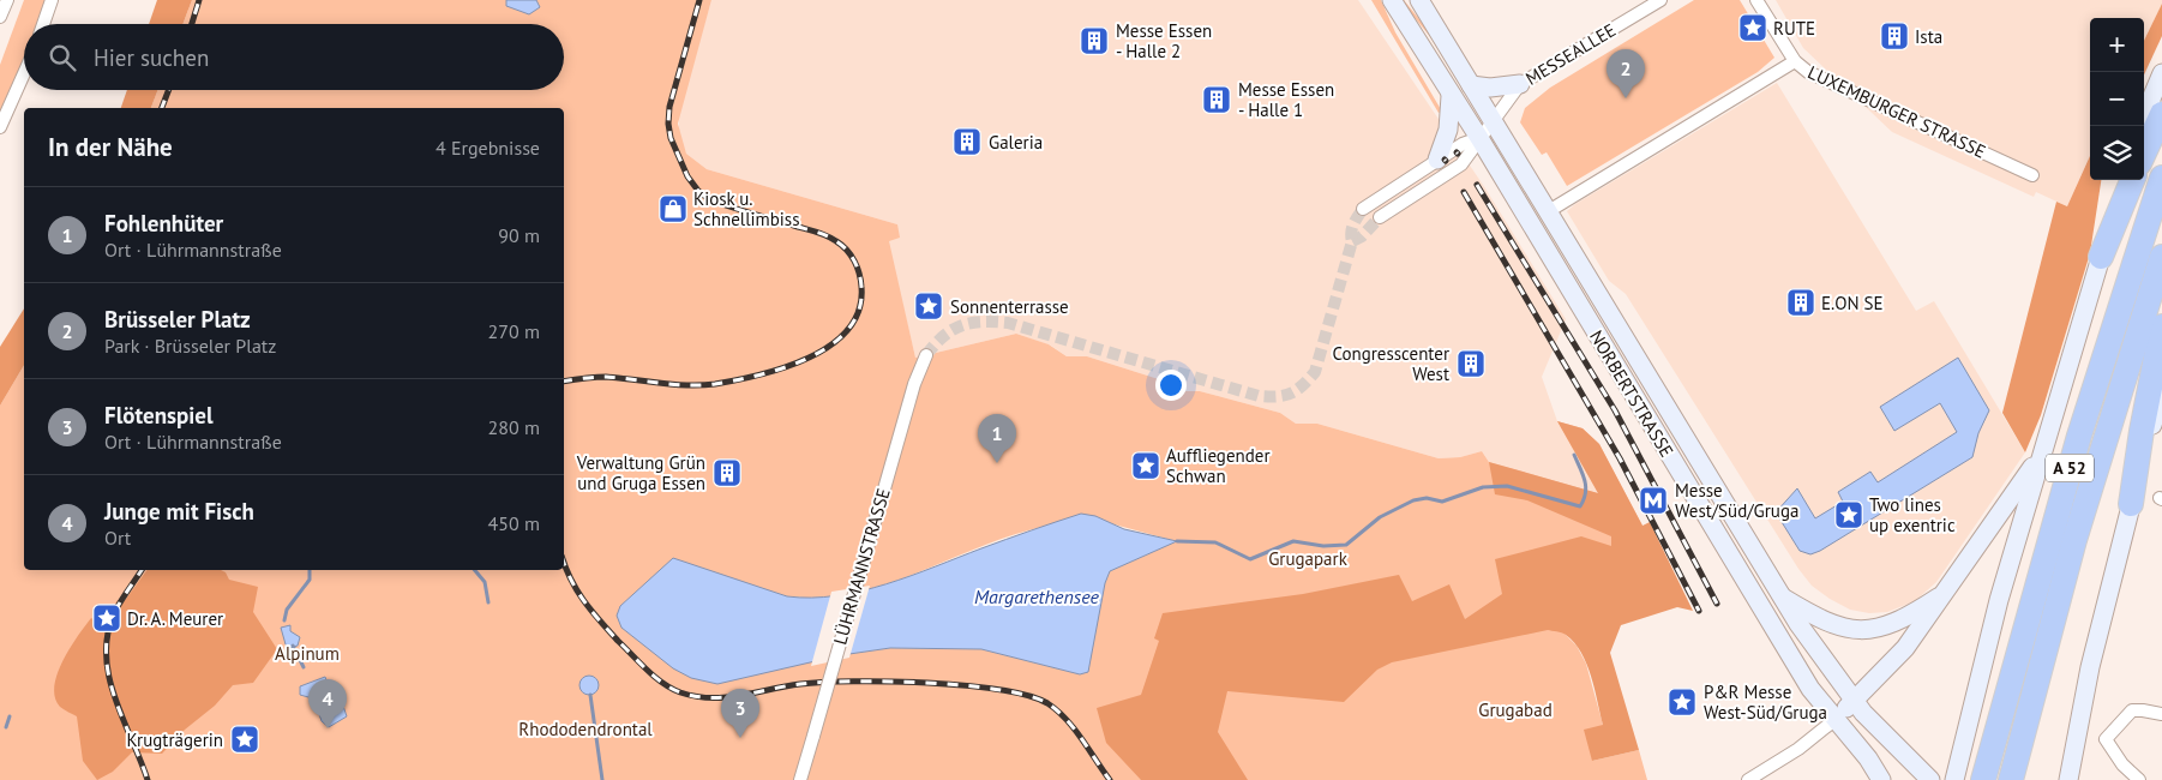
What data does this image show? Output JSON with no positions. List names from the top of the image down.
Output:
{
  "streets": {
    "highway": ["A 52"],
    "main road": ["NORBERTSTRASSE"],
    "street": ["MESSEALLEE", "LUXEMBURGER STRASSE", "LÜHRMANNSTRASSE"]
  },
  "crossings": [
    ["MESSEALLEE", "NORBERTSTRASSE"]
  ],
  "water": ["Margarethensee"],
  "parks": [
    "Grugapark",
    "Alpinum",
    "Grugabad",
    "Rhododendrontal"
  ],
  "places": {
    "place": [
      "RUTE",
      "Sonnenterrasse",
      "Auffliegender Schwan",
      "Two lines up exentric",
      "Dr. A. Meurer",
      "P&R Messe West-Süd/Gruga",
      "Krugträgerin"
    ],
    "building": [
      "Ista",
      "Messe Essen - Halle 2",
      "Messe Essen - Halle 1",
      "Galeria",
      "E.ON SE",
      "Congresscenter West",
      "Verwaltung Grün und Gruga Essen"
    ],
    "shop": ["Kiosk u. Schnellimbiss"],
    "metro station": ["Messe West/Süd/Gruga"]
  },
  "page": {
    "map_buttons": ["+", "−"],
    "search": "Hier suchen",
    "pins": [
      "2",
      "1",
      "4",
      "3"
    ],
    "heading": ["In der Nähe", "4 Ergebnisse"],
    "list": [
      {
        "mark": "1",
        "name": "Fohlenhüter",
        "note": "Ort · Lührmannstraße",
        "value": "90 m"
      },
      {
        "mark": "2",
        "name": "Brüsseler Platz",
        "note": "Park · Brüsseler Platz",
        "value": "270 m"
      },
      {
        "mark": "3",
        "name": "Flötenspiel",
        "note": "Ort · Lührmannstraße",
        "value": "280 m"
      },
      {
        "mark": "4",
        "name": "Junge mit Fisch",
        "note": "Ort",
        "value": "450 m"
      }
    ]
  }
}
